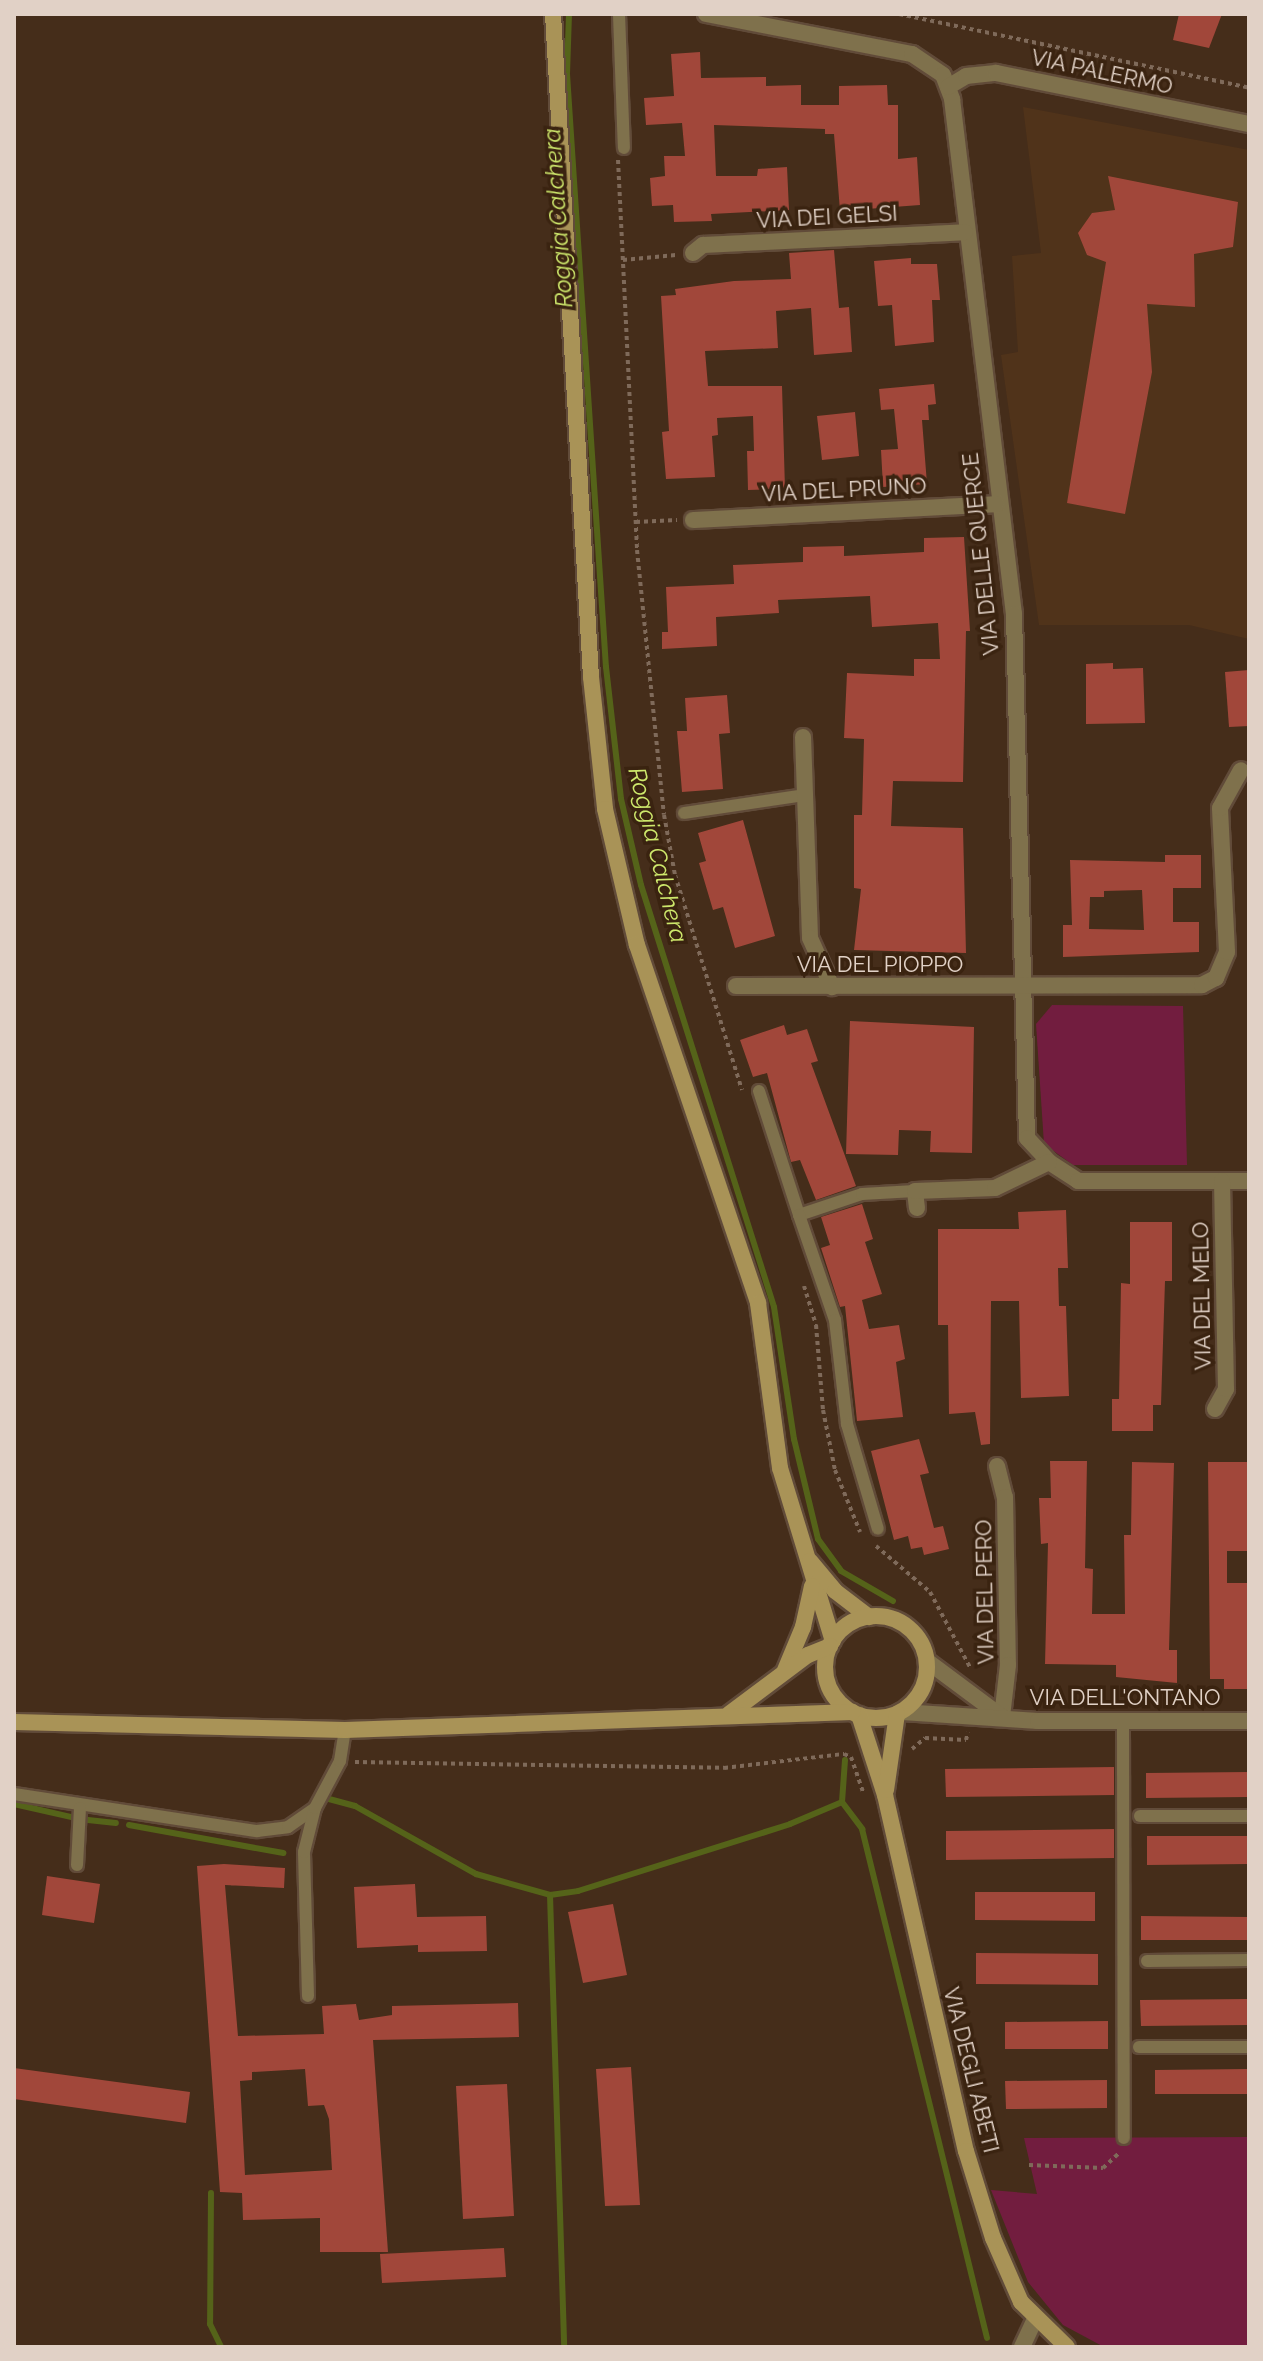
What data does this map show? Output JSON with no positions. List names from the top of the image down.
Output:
{
  "streets": {
    "street": [
      "VIA PALERMO",
      "VIA DEI GELSI",
      "VIA DEL PRUNO",
      "VIA DELLE QUERCE",
      "VIA DEL PIOPPO",
      "VIA DEL MELO",
      "VIA DEL PERO",
      "VIA DELL'ONTANO",
      "VIA DEGLI ABETI"
    ]
  },
  "crossings": [
    ["VIA PALERMO", "VIA DELLE QUERCE"],
    ["VIA DEI GELSI", "VIA DELLE QUERCE"],
    ["VIA DEL PRUNO", "VIA DELLE QUERCE"],
    ["VIA DELLE QUERCE", "VIA DEL PIOPPO"],
    ["VIA DELLE QUERCE", "VIA DEL MELO"],
    ["VIA DEL PERO", "VIA DELL'ONTANO"],
    ["VIA DELL'ONTANO", "VIA DEGLI ABETI"]
  ],
  "water": ["Roggia Calchera"]
}
